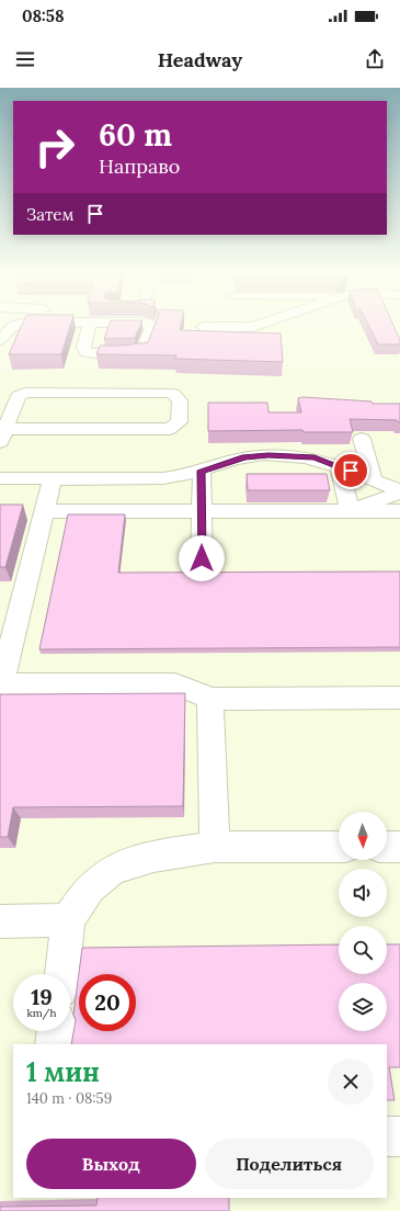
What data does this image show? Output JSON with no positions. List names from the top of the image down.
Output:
{
  "north": "bottom",
  "page": {
    "status": "08:58",
    "header": "Headway",
    "turn": ["60 m", "Направо"],
    "then": "Затем",
    "speed": "19 km/h",
    "limit": "20",
    "heading": ["1 мин", "140 m · 08:59"],
    "buttons": ["Выход", "Поделиться"]
  }
}
